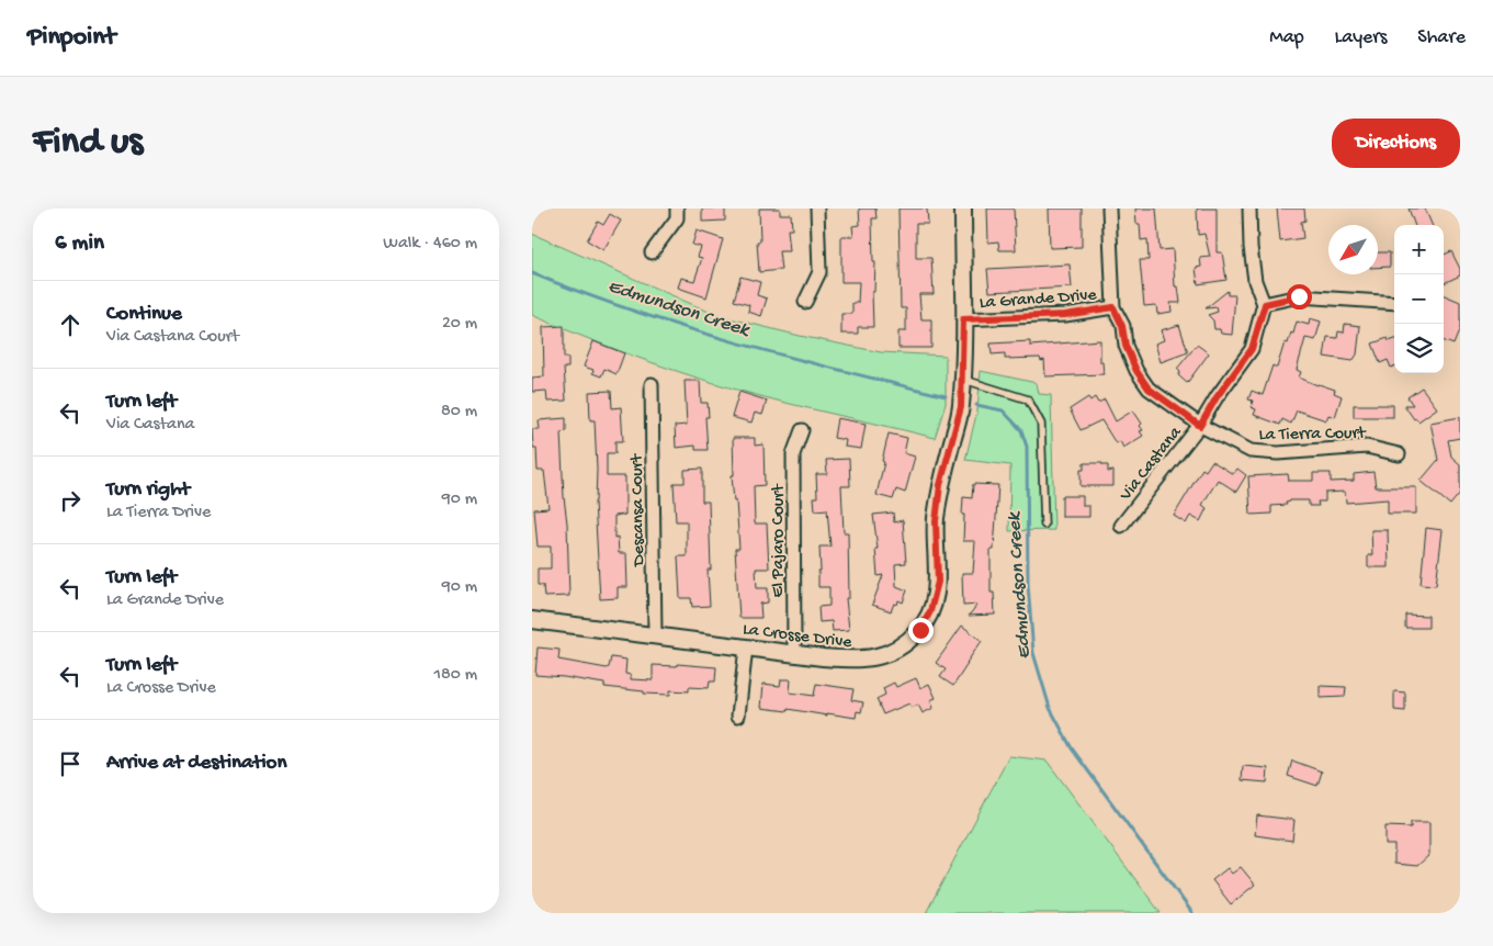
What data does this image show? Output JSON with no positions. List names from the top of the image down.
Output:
{
  "streets": {
    "street": [
      "La Grande Drive",
      "La Tierra Court",
      "Via Castana",
      "Descansa Court",
      "El Pajaro Court",
      "La Crosse Drive"
    ]
  },
  "crossings": [
    ["La Grande Drive", "La Tierra Court"],
    ["La Grande Drive", "La Crosse Drive"],
    ["La Tierra Court", "Via Castana"],
    ["Descansa Court", "La Crosse Drive"],
    ["El Pajaro Court", "La Crosse Drive"]
  ],
  "water": ["Edmundson Creek"],
  "north": "bottom left",
  "page": {
    "header": "Pinpoint",
    "nav": ["Map", "Layers", "Share"],
    "buttons": "Directions",
    "title": "Find us",
    "heading": ["6 min", "Walk · 460 m"],
    "map_buttons": ["+", "−"],
    "list": [
      ["Continue", "Via Castana Court", "20 m"],
      ["Turn left", "Via Castana", "80 m"],
      ["Turn right", "La Tierra Drive", "90 m"],
      ["Turn left", "La Grande Drive", "90 m"],
      ["Turn left", "La Crosse Drive", "180 m"],
      "Arrive at destination"
    ]
  }
}
